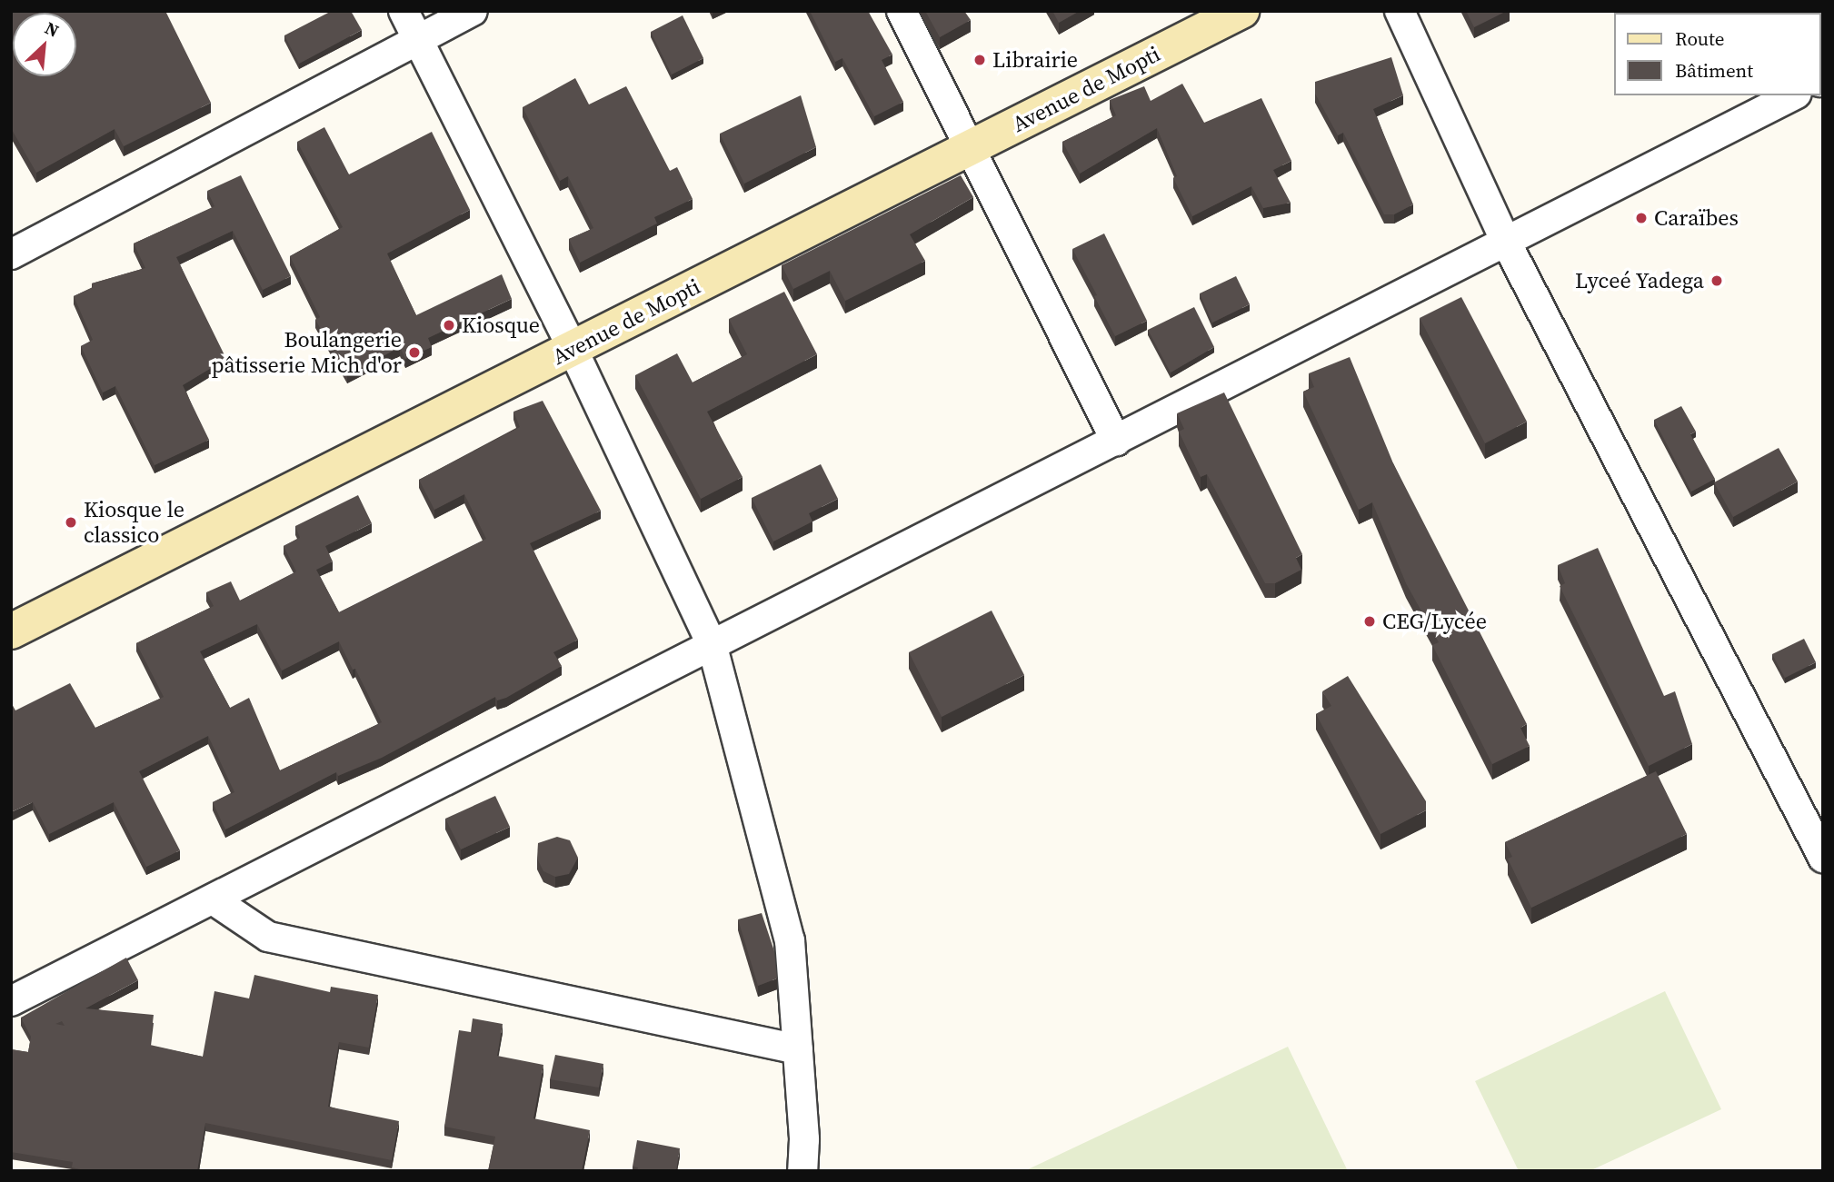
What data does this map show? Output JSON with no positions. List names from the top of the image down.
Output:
{
  "streets": {
    "street": ["Avenue de Mopti"]
  },
  "places": [
    "Librairie",
    "Caraïbes",
    "Lyceé Yadega",
    "Kiosque",
    "Boulangerie pâtisserie Mich d'or",
    "Kiosque le classico",
    "CEG/Lycée"
  ],
  "legend": ["Route", "Bâtiment"],
  "north": "top right"
}
